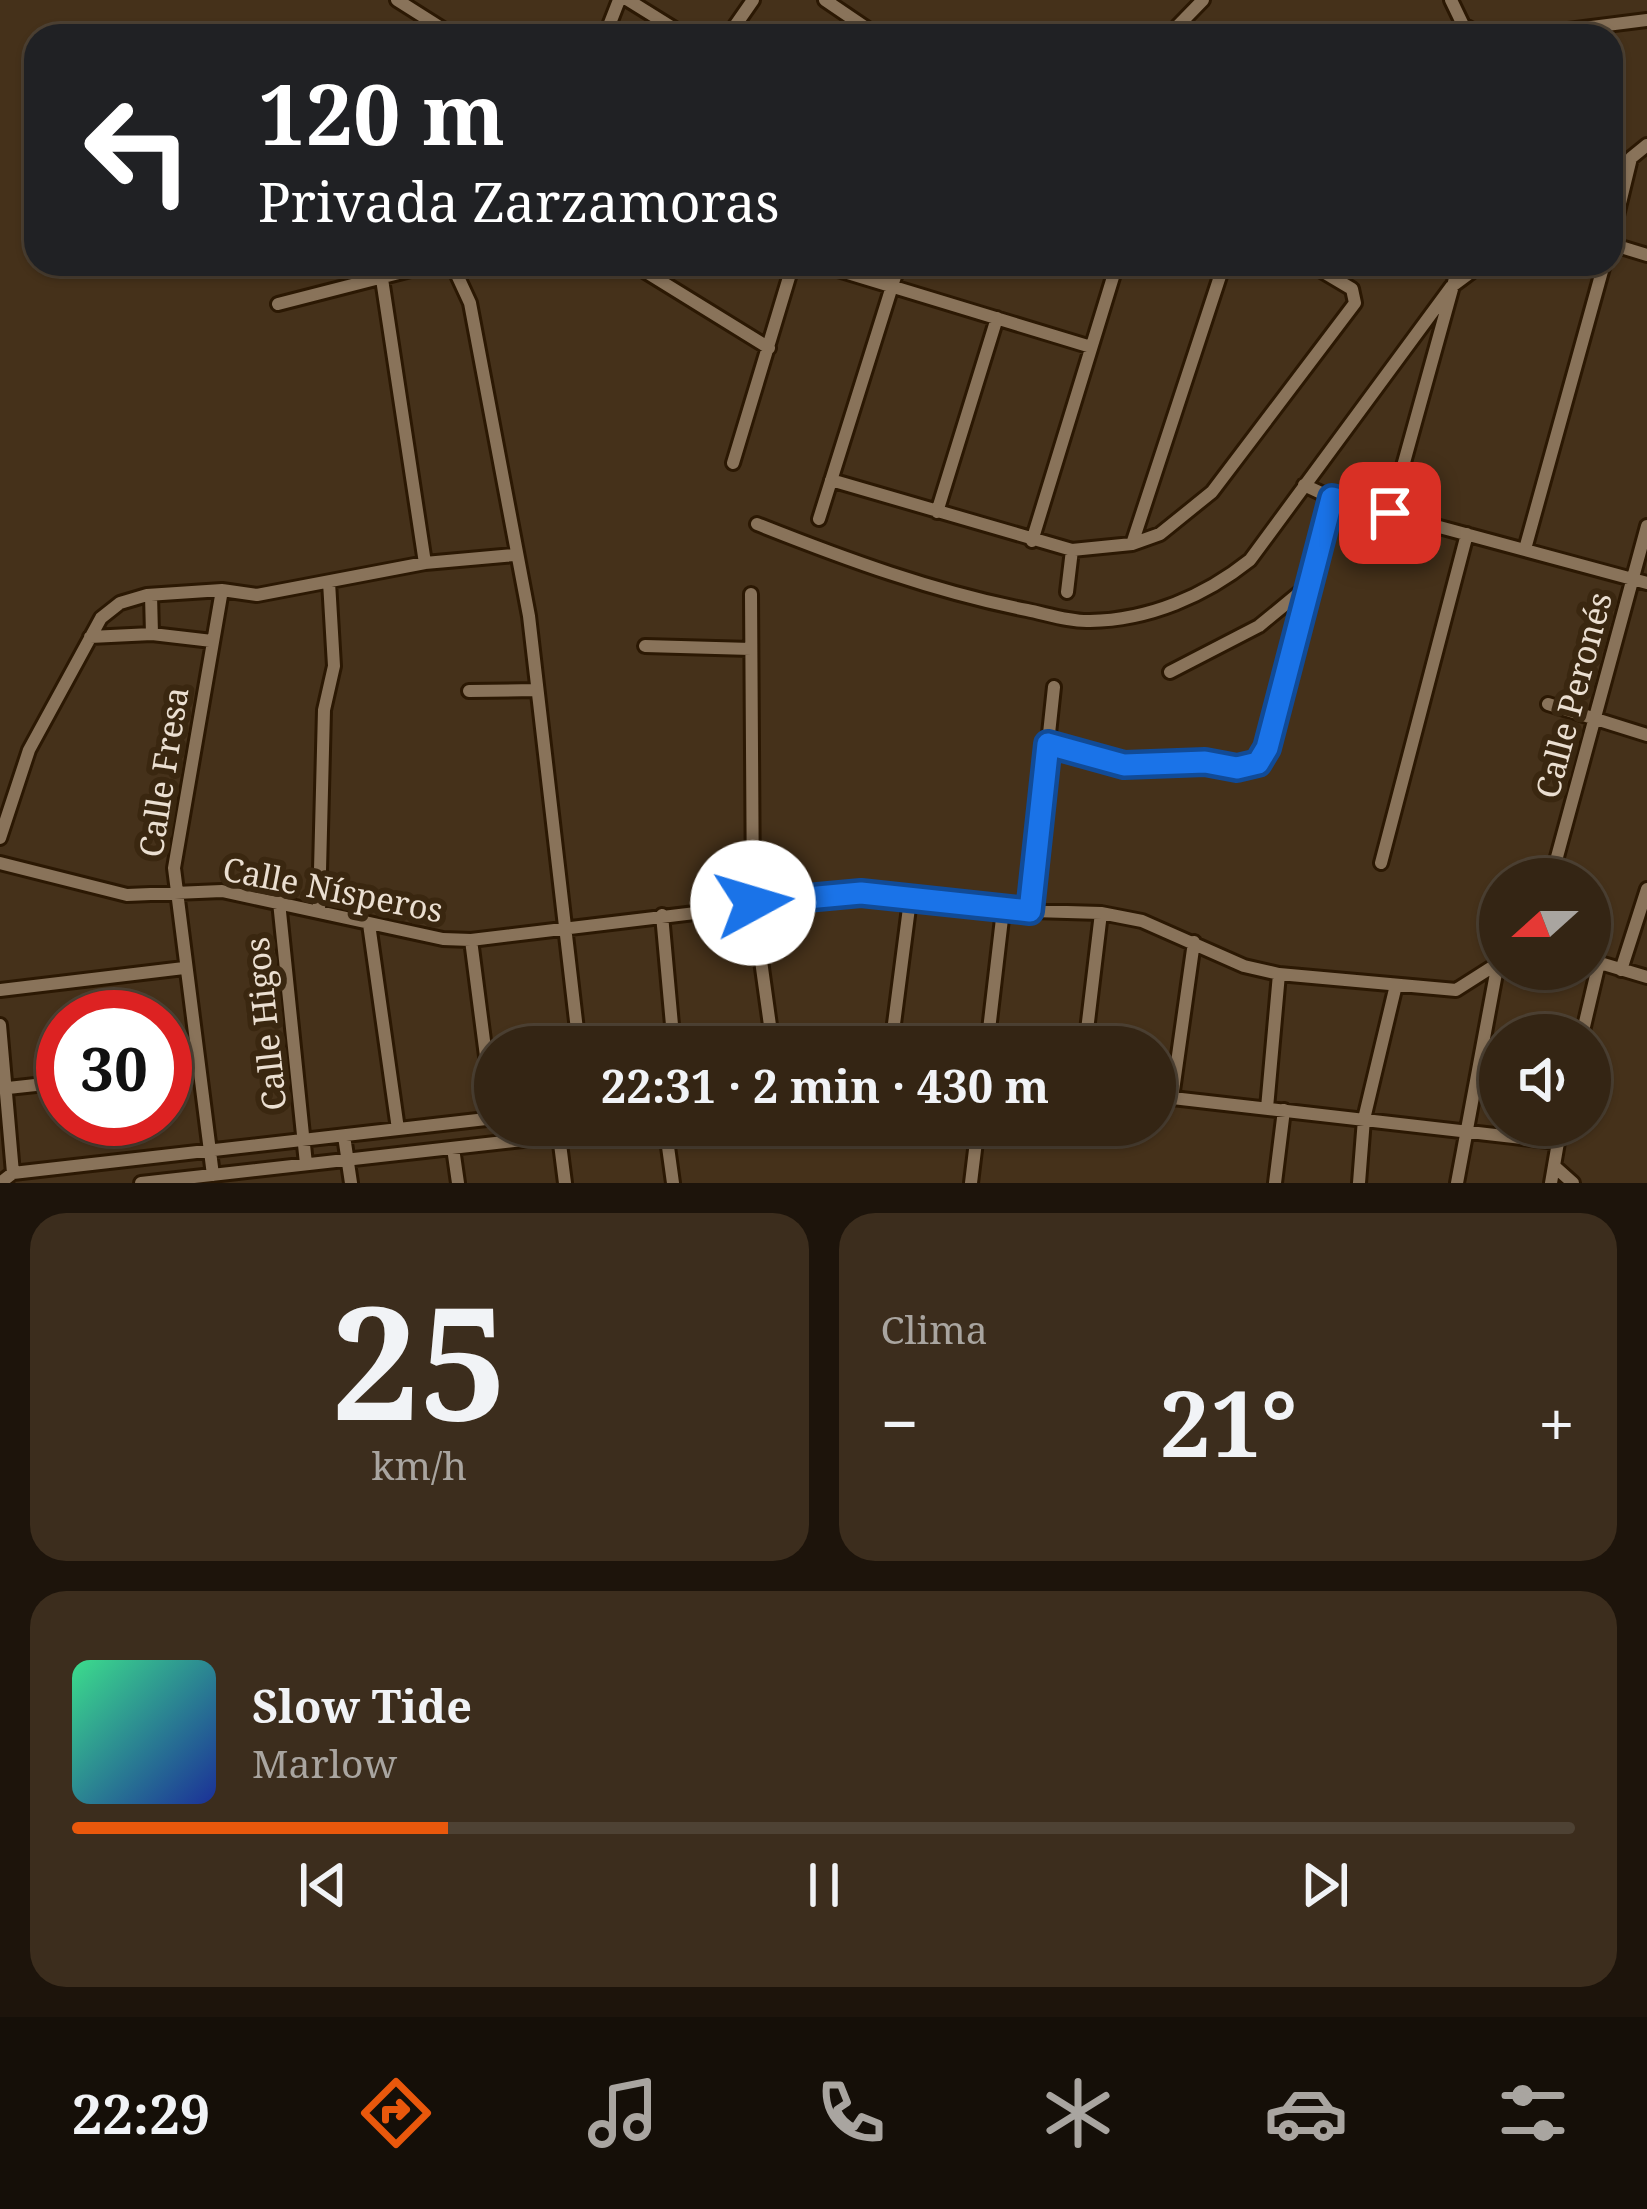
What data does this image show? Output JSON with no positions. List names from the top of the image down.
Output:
{
  "streets": {
    "street": [
      "Calle Peronés",
      "Calle Fresa",
      "Calle Nísperos",
      "Calle Higos"
    ]
  },
  "crossings": [
    ["Calle Fresa", "Calle Nísperos"],
    ["Calle Nísperos", "Calle Higos"]
  ],
  "north": "left",
  "page": {
    "turn": ["120 m", "Privada Zarzamoras"],
    "limit": "30",
    "trip": "22:31 · 2 min · 430 m",
    "tile": [
      ["25", "km/h"],
      "Clima"
    ],
    "heat": ["−", "21°", "+"],
    "song": ["Slow Tide", "Marlow"],
    "tabs": "22:29"
  }
}
